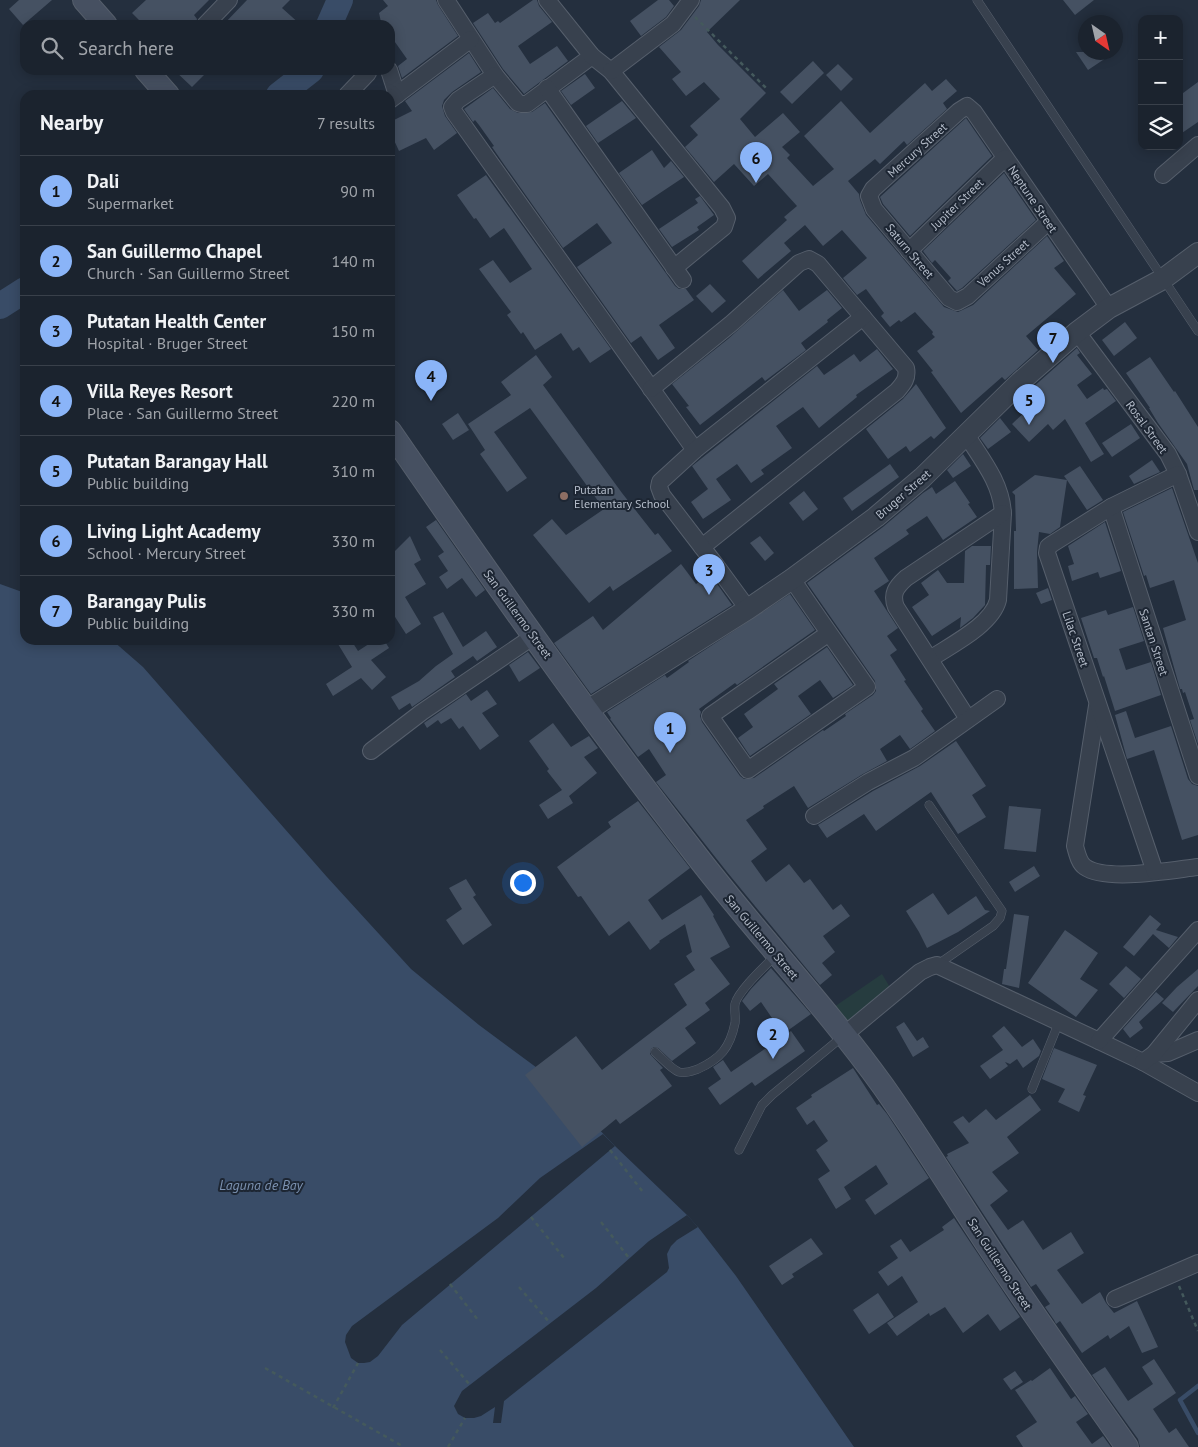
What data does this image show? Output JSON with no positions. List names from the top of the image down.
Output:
{
  "streets": {
    "main road": ["San Guillermo Street"],
    "street": [
      "Mercury Street",
      "Neptune Street",
      "Jupiter Street",
      "Saturn Street",
      "Venus Street",
      "Rosal Street",
      "Bruger Street",
      "Lilac Street",
      "Santan Street"
    ]
  },
  "crossings": [
    ["Mercury Street", "Neptune Street"],
    ["Mercury Street", "Saturn Street"],
    ["Neptune Street", "Jupiter Street"],
    ["Neptune Street", "Venus Street"],
    ["Neptune Street", "Bruger Street"],
    ["Jupiter Street", "Saturn Street"],
    ["Saturn Street", "Venus Street"],
    ["Rosal Street", "Bruger Street"],
    ["Rosal Street", "Lilac Street"],
    ["Bruger Street", "San Guillermo Street"],
    ["Lilac Street", "Santan Street"]
  ],
  "water": ["Laguna de Bay"],
  "places": ["Putatan Elementary School"],
  "north": "bottom right",
  "page": {
    "map_buttons": ["+", "−"],
    "search": "Search here",
    "heading": ["Nearby", "7 results"],
    "pins": [
      "6",
      "7",
      "4",
      "5",
      "3",
      "1",
      "2"
    ],
    "list": [
      {
        "mark": "1",
        "name": "Dali",
        "note": "Supermarket",
        "value": "90 m"
      },
      {
        "mark": "2",
        "name": "San Guillermo Chapel",
        "note": "Church · San Guillermo Street",
        "value": "140 m"
      },
      {
        "mark": "3",
        "name": "Putatan Health Center",
        "note": "Hospital · Bruger Street",
        "value": "150 m"
      },
      {
        "mark": "4",
        "name": "Villa Reyes Resort",
        "note": "Place · San Guillermo Street",
        "value": "220 m"
      },
      {
        "mark": "5",
        "name": "Putatan Barangay Hall",
        "note": "Public building",
        "value": "310 m"
      },
      {
        "mark": "6",
        "name": "Living Light Academy",
        "note": "School · Mercury Street",
        "value": "330 m"
      },
      {
        "mark": "7",
        "name": "Barangay Pulis",
        "note": "Public building",
        "value": "330 m"
      }
    ]
  }
}
